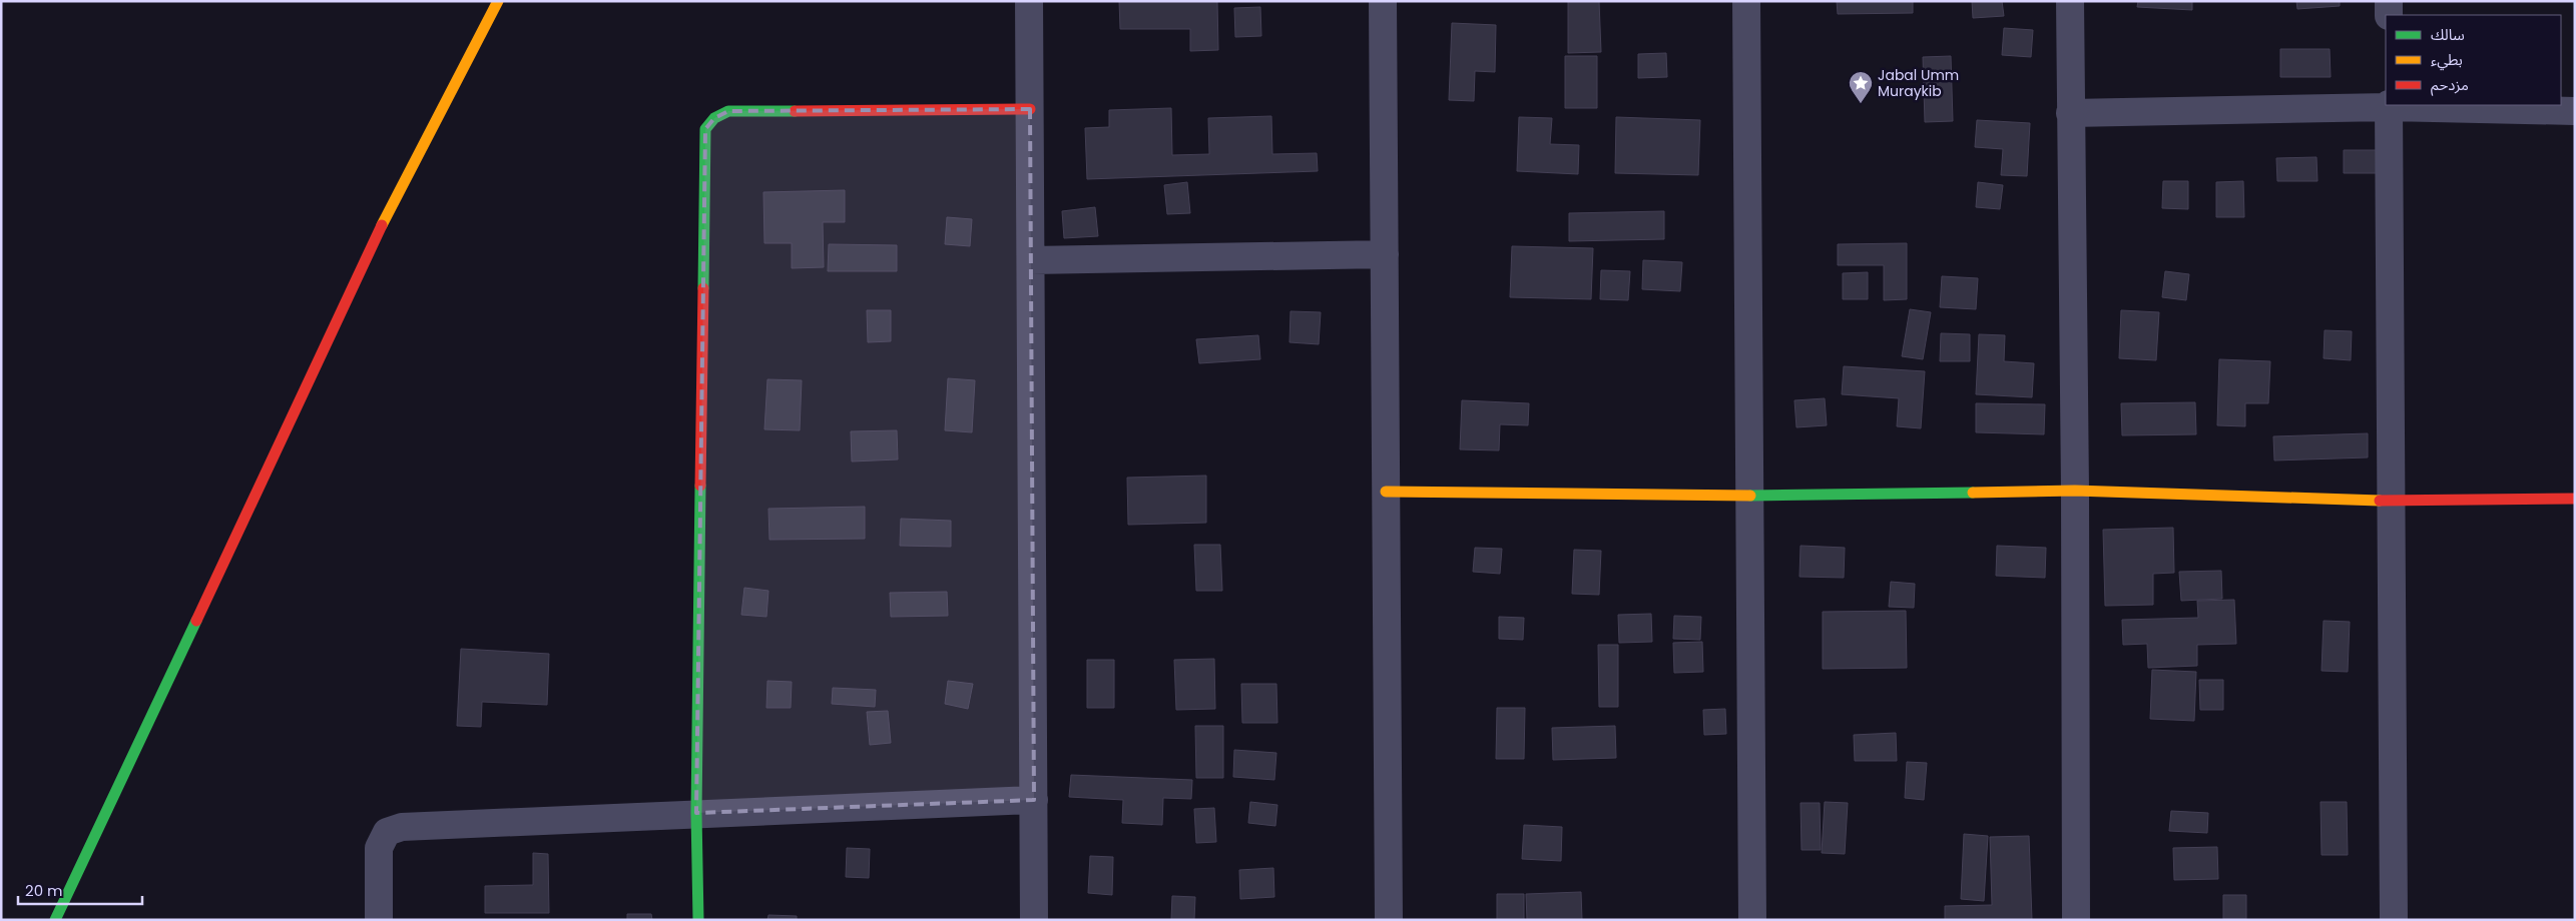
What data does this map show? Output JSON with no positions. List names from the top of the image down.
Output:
{
  "places": {
    "place": ["Jabal Umm Muraykib"]
  },
  "legend": ["سالك", "بطيء", "مزدحم"],
  "scale_bar": "20 m"
}
